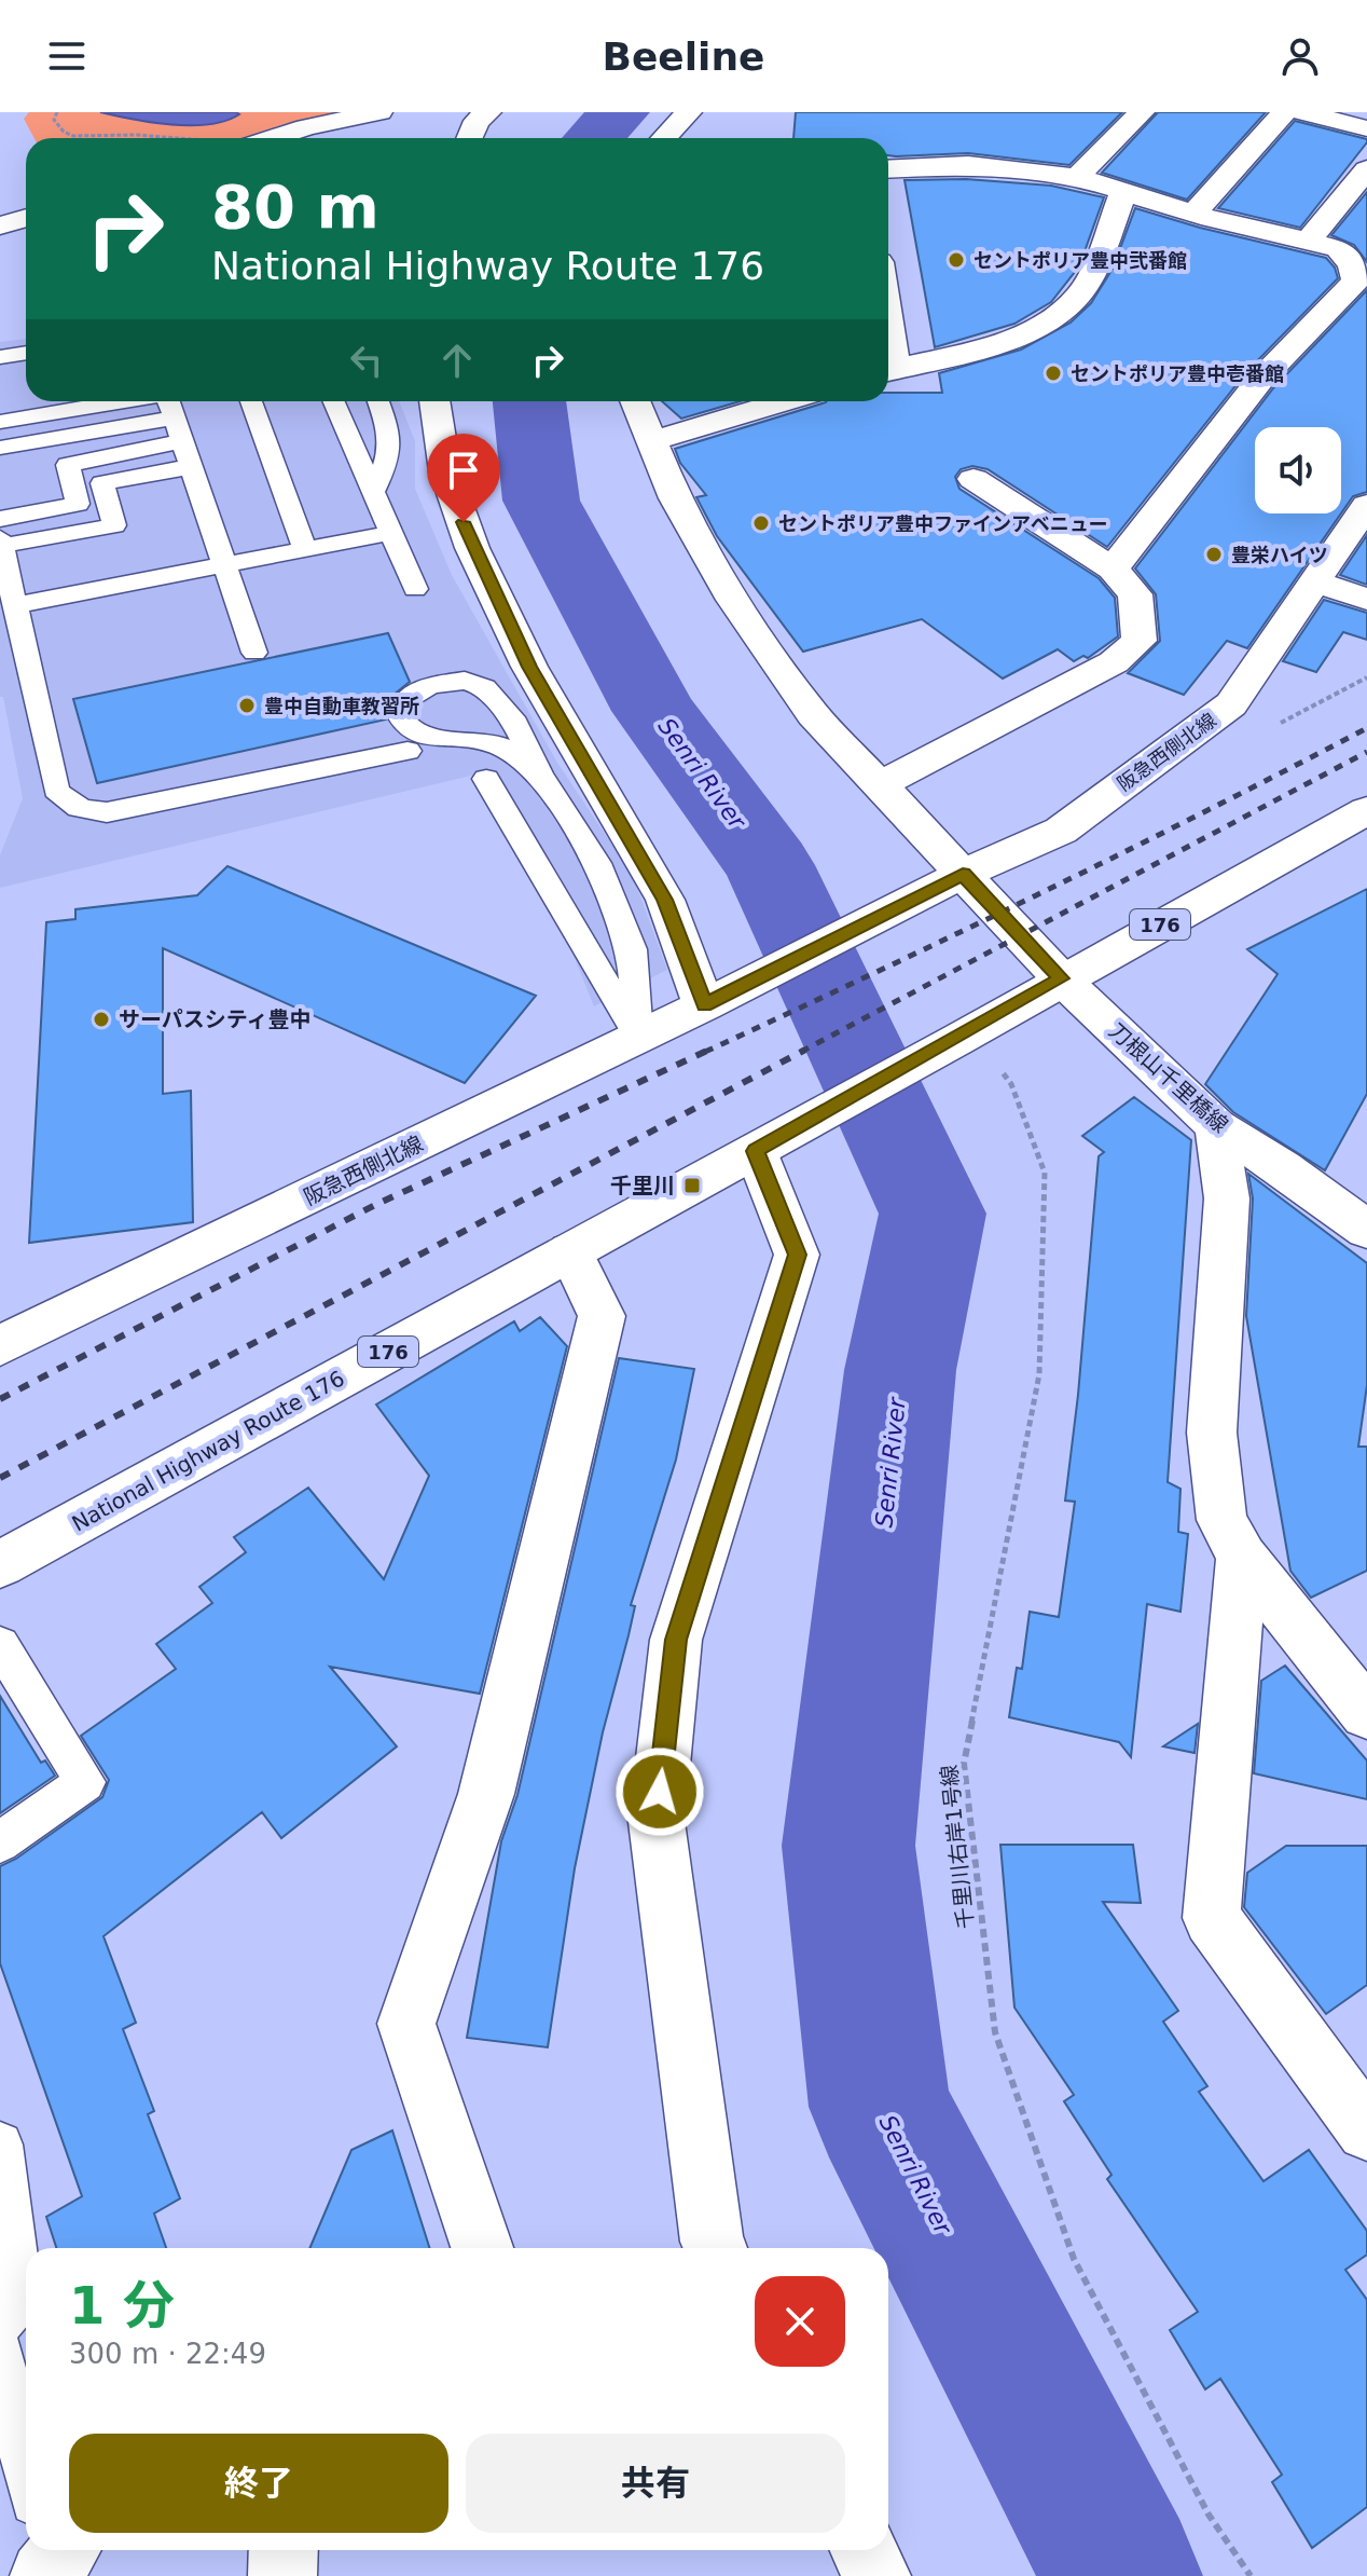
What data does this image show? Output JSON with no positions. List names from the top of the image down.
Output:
{
  "streets": {
    "main road": [
      "阪急西側北線",
      "176",
      "刀根山千里橋線",
      "National Highway Route 176"
    ],
    "path": ["千里川右岸1号線"]
  },
  "crossings": [
    ["阪急西側北線", "刀根山千里橋線"],
    ["刀根山千里橋線", "National Highway Route 176"],
    ["National Highway Route 176", "千里川右岸1号線"]
  ],
  "water": ["Senri River"],
  "places": {
    "other": [
      "セントポリア豊中弐番館",
      "セントポリア豊中壱番館",
      "セントポリア豊中ファインアベニュー",
      "豊栄ハイツ",
      "豊中自動車教習所",
      "サーパスシティ豊中"
    ],
    "transit": ["千里川"]
  },
  "page": {
    "header": "Beeline",
    "turn": ["80 m", "National Highway Route 176"],
    "heading": ["1 分", "300 m · 22:49"],
    "buttons": ["終了", "共有"]
  }
}
